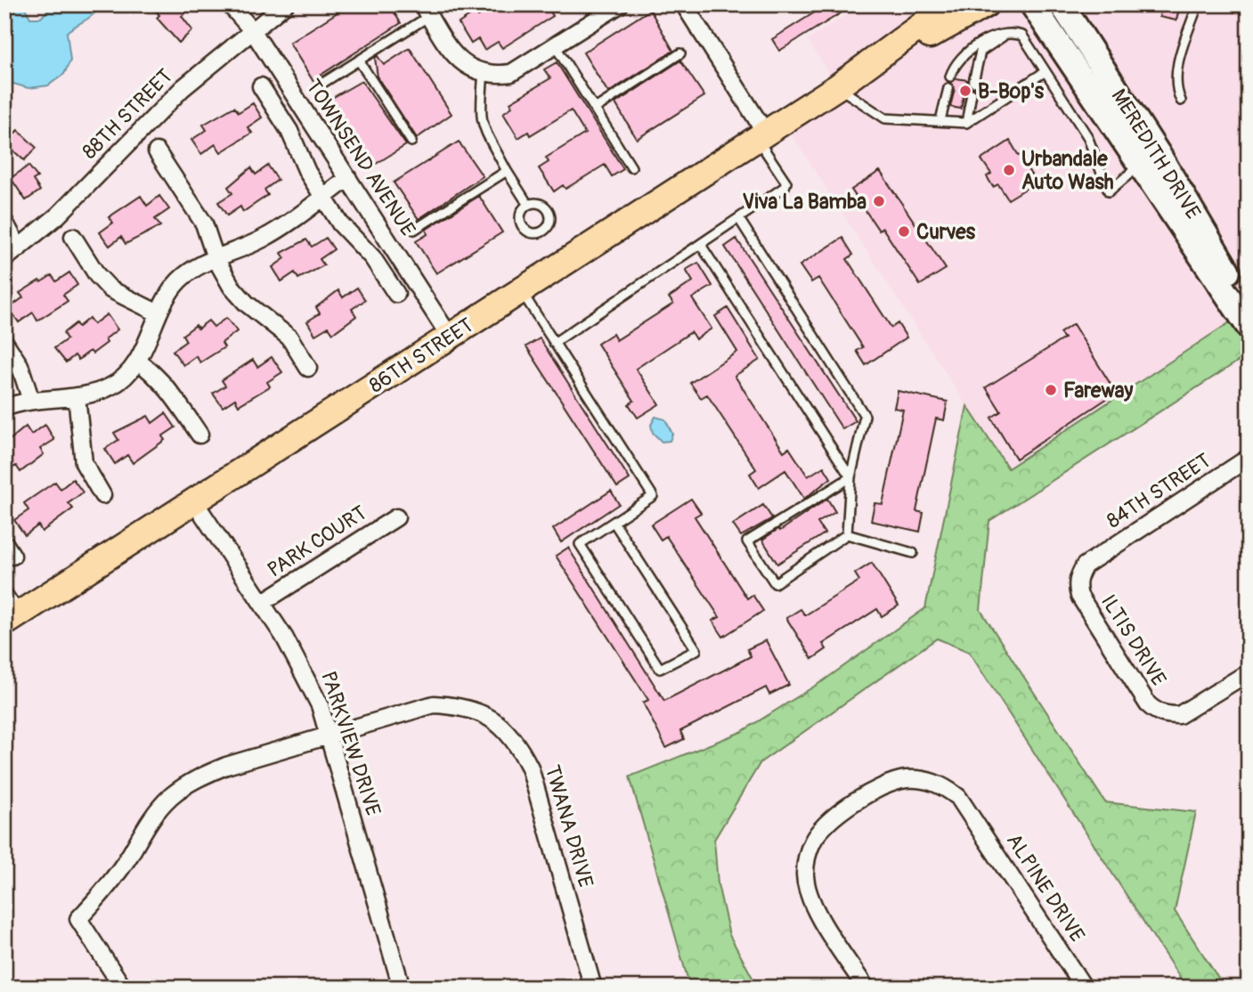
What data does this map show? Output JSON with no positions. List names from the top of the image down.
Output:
{
  "streets": {
    "main road": ["MEREDITH DRIVE", "86TH STREET"],
    "street": [
      "88TH STREET",
      "TOWNSEND AVENUE",
      "84TH STREET",
      "PARK COURT",
      "ILTIS DRIVE",
      "PARKVIEW DRIVE",
      "TWANA DRIVE",
      "ALPINE DRIVE"
    ]
  },
  "crossings": [
    ["88TH STREET", "TOWNSEND AVENUE"],
    ["TOWNSEND AVENUE", "86TH STREET"],
    ["86TH STREET", "PARKVIEW DRIVE"],
    ["84TH STREET", "ILTIS DRIVE"],
    ["PARK COURT", "PARKVIEW DRIVE"],
    ["PARKVIEW DRIVE", "TWANA DRIVE"]
  ],
  "places": [
    "B-Bop's",
    "Urbandale Auto Wash",
    "Viva La Bamba",
    "Curves",
    "Fareway"
  ]
}
